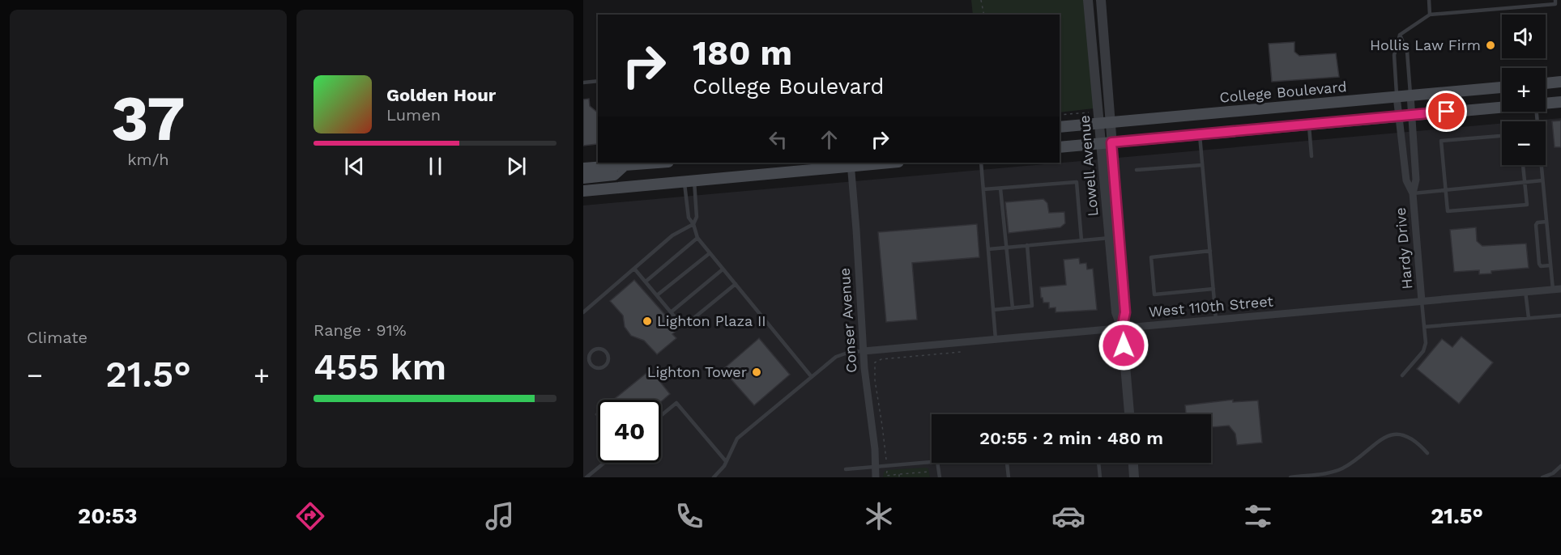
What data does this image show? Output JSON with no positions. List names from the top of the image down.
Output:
{
  "streets": {
    "main road": ["College Boulevard"],
    "street": [
      "Lowell Avenue",
      "Hardy Drive",
      "West 110th Street",
      "Conser Avenue"
    ]
  },
  "crossings": [
    ["College Boulevard", "Lowell Avenue"],
    ["College Boulevard", "Hardy Drive"],
    ["Lowell Avenue", "West 110th Street"],
    ["Hardy Drive", "West 110th Street"],
    ["West 110th Street", "Conser Avenue"]
  ],
  "places": ["Hollis Law Firm", "Lighton Plaza II", "Lighton Tower"],
  "page": {
    "tile": [
      ["37", "km/h"],
      "Climate",
      ["Range · 91%", "455 km"]
    ],
    "map_buttons": ["+", "−"],
    "turn": ["180 m", "College Boulevard"],
    "song": ["Golden Hour", "Lumen"],
    "heat": ["−", "21.5°", "+"],
    "limit": "40",
    "trip": "20:55 · 2 min · 480 m",
    "tabs": ["20:53", "21.5°"]
  }
}
